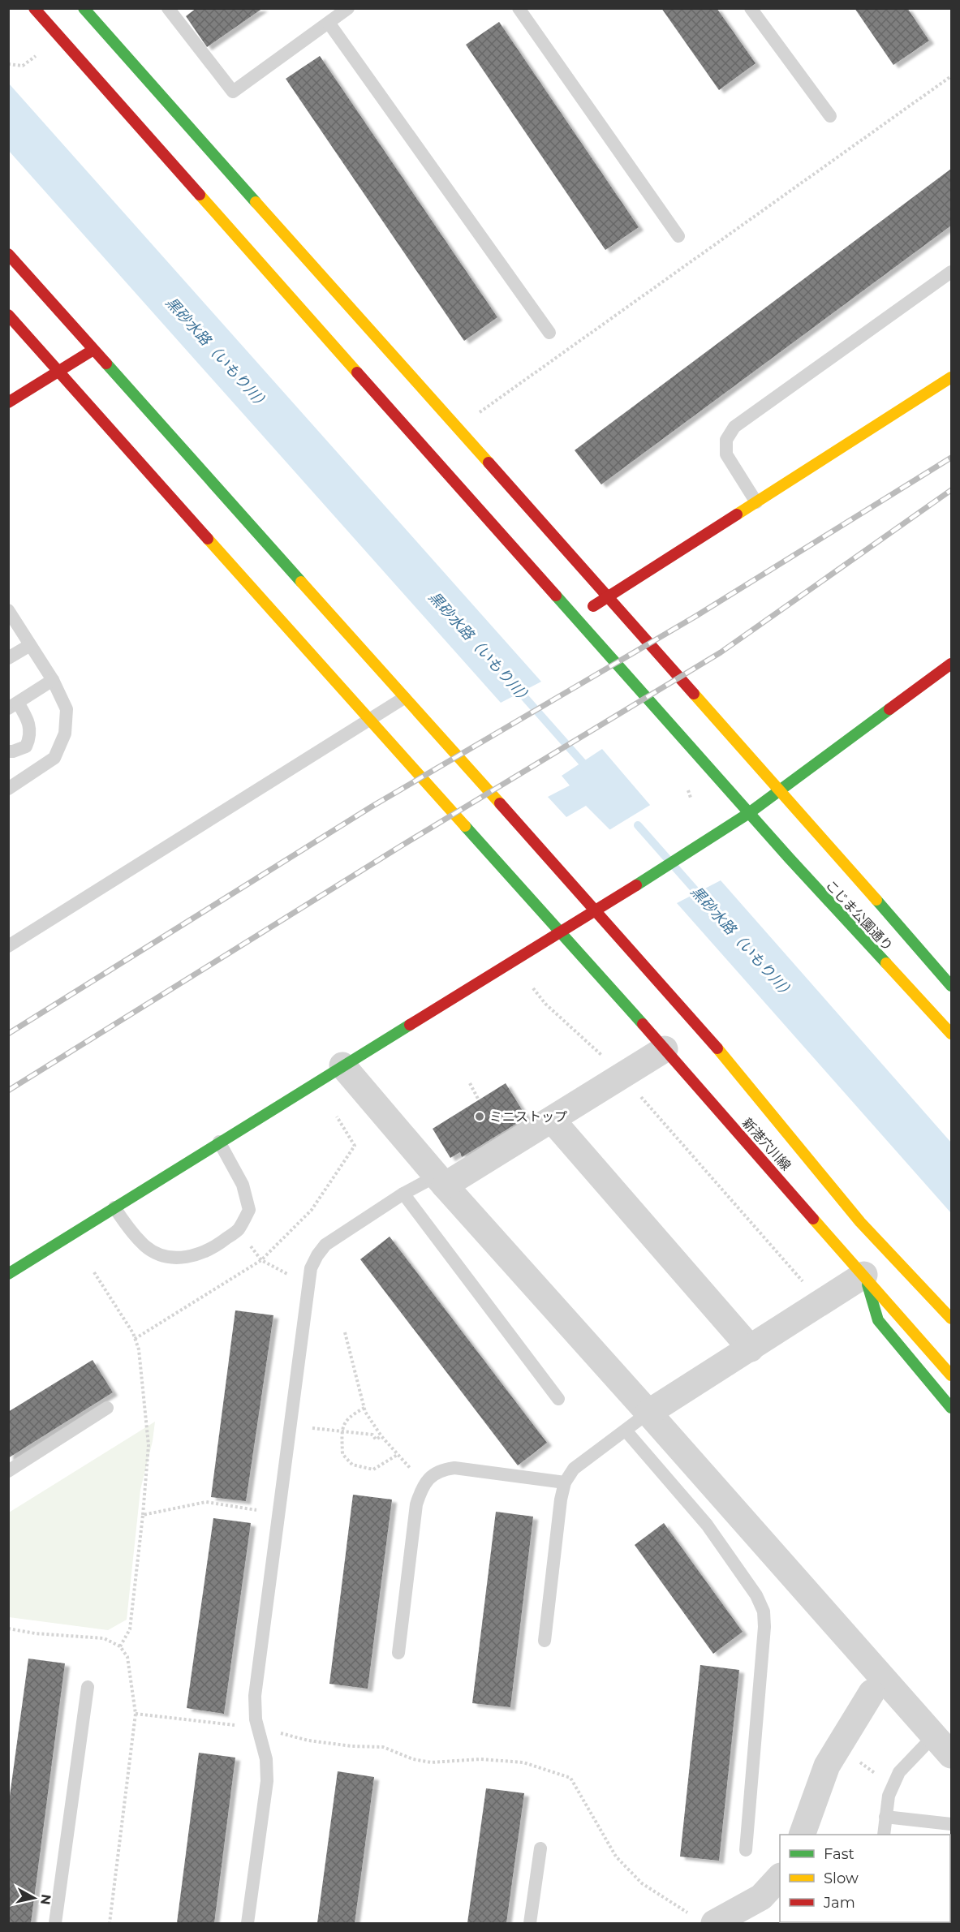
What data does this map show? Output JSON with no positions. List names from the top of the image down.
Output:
{
  "streets": {
    "street": ["こじま公園通り", "新港穴川線"]
  },
  "water": ["黒砂水路（いもり川）"],
  "places": ["ミニストップ"],
  "legend": ["Fast", "Slow", "Jam"],
  "north": "right"
}
